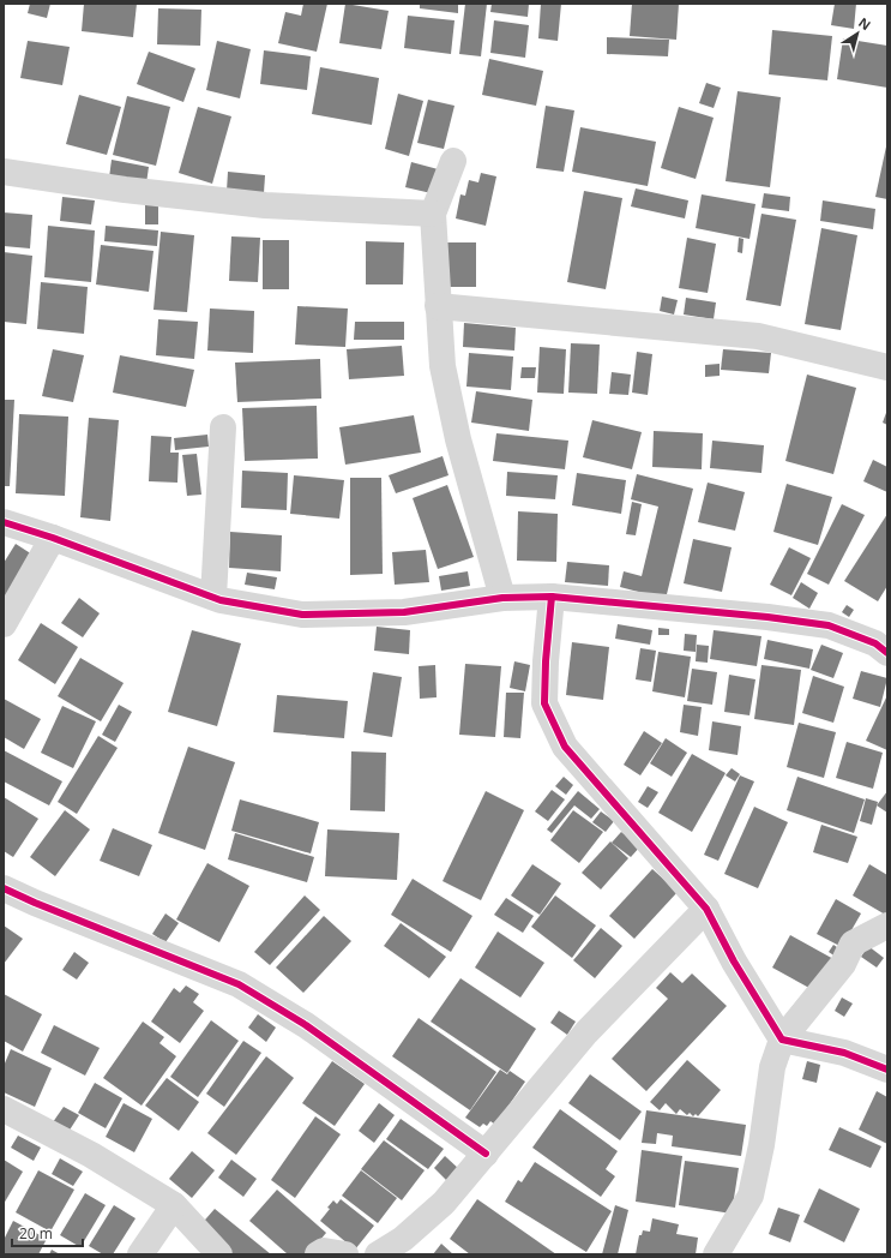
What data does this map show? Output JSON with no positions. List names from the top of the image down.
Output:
{
  "scale_bar": "20 m",
  "north": "top right"
}
